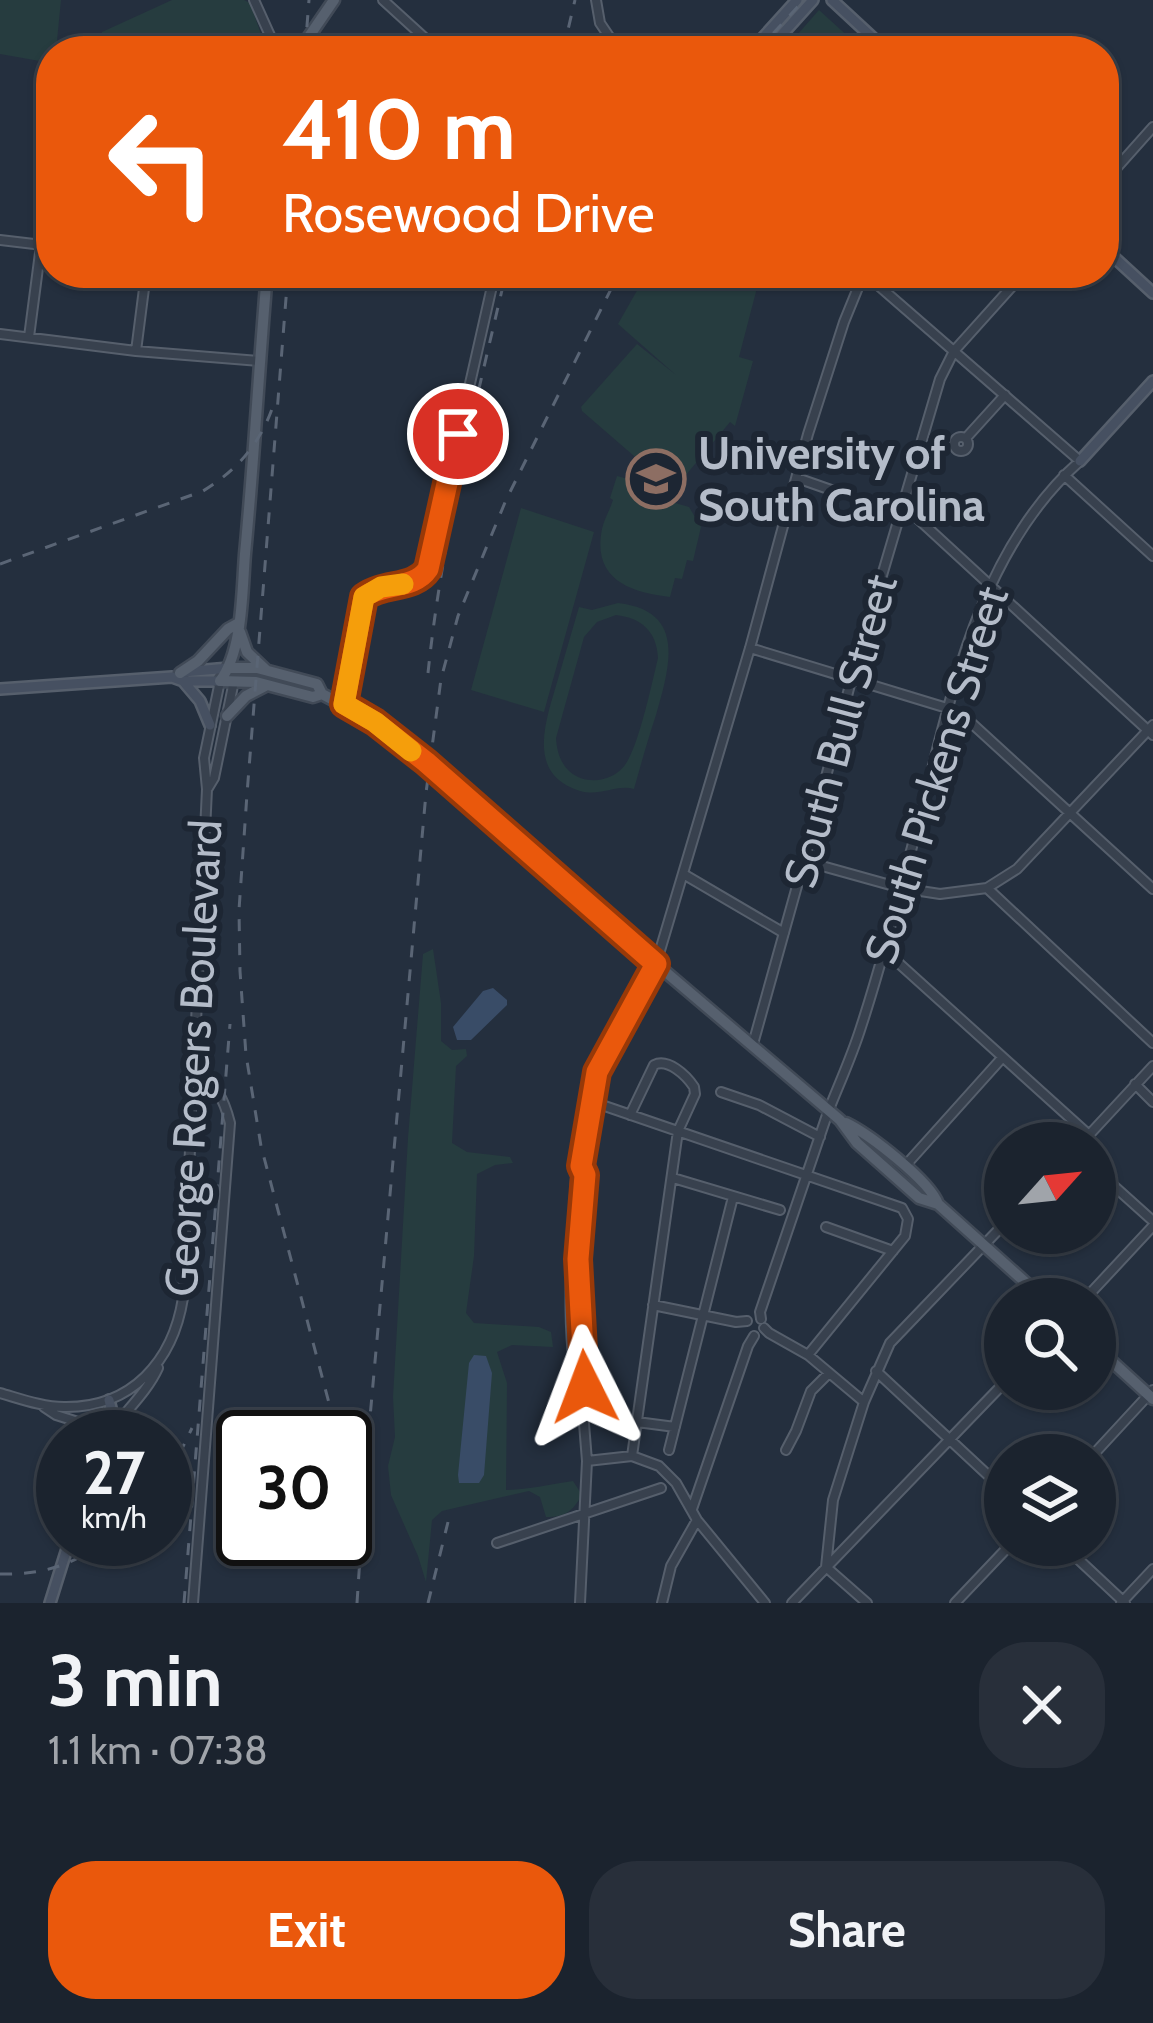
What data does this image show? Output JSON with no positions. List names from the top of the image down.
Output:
{
  "streets": {
    "street": ["South Bull Street", "South Pickens Street", "George Rogers Boulevard"]
  },
  "places": {
    "school or university": ["University of South Carolina"]
  },
  "north": "top right",
  "page": {
    "turn": ["410 m", "Rosewood Drive"],
    "speed": "27 km/h",
    "limit": "30",
    "heading": ["3 min", "1.1 km · 07:38"],
    "buttons": ["Exit", "Share"]
  }
}
